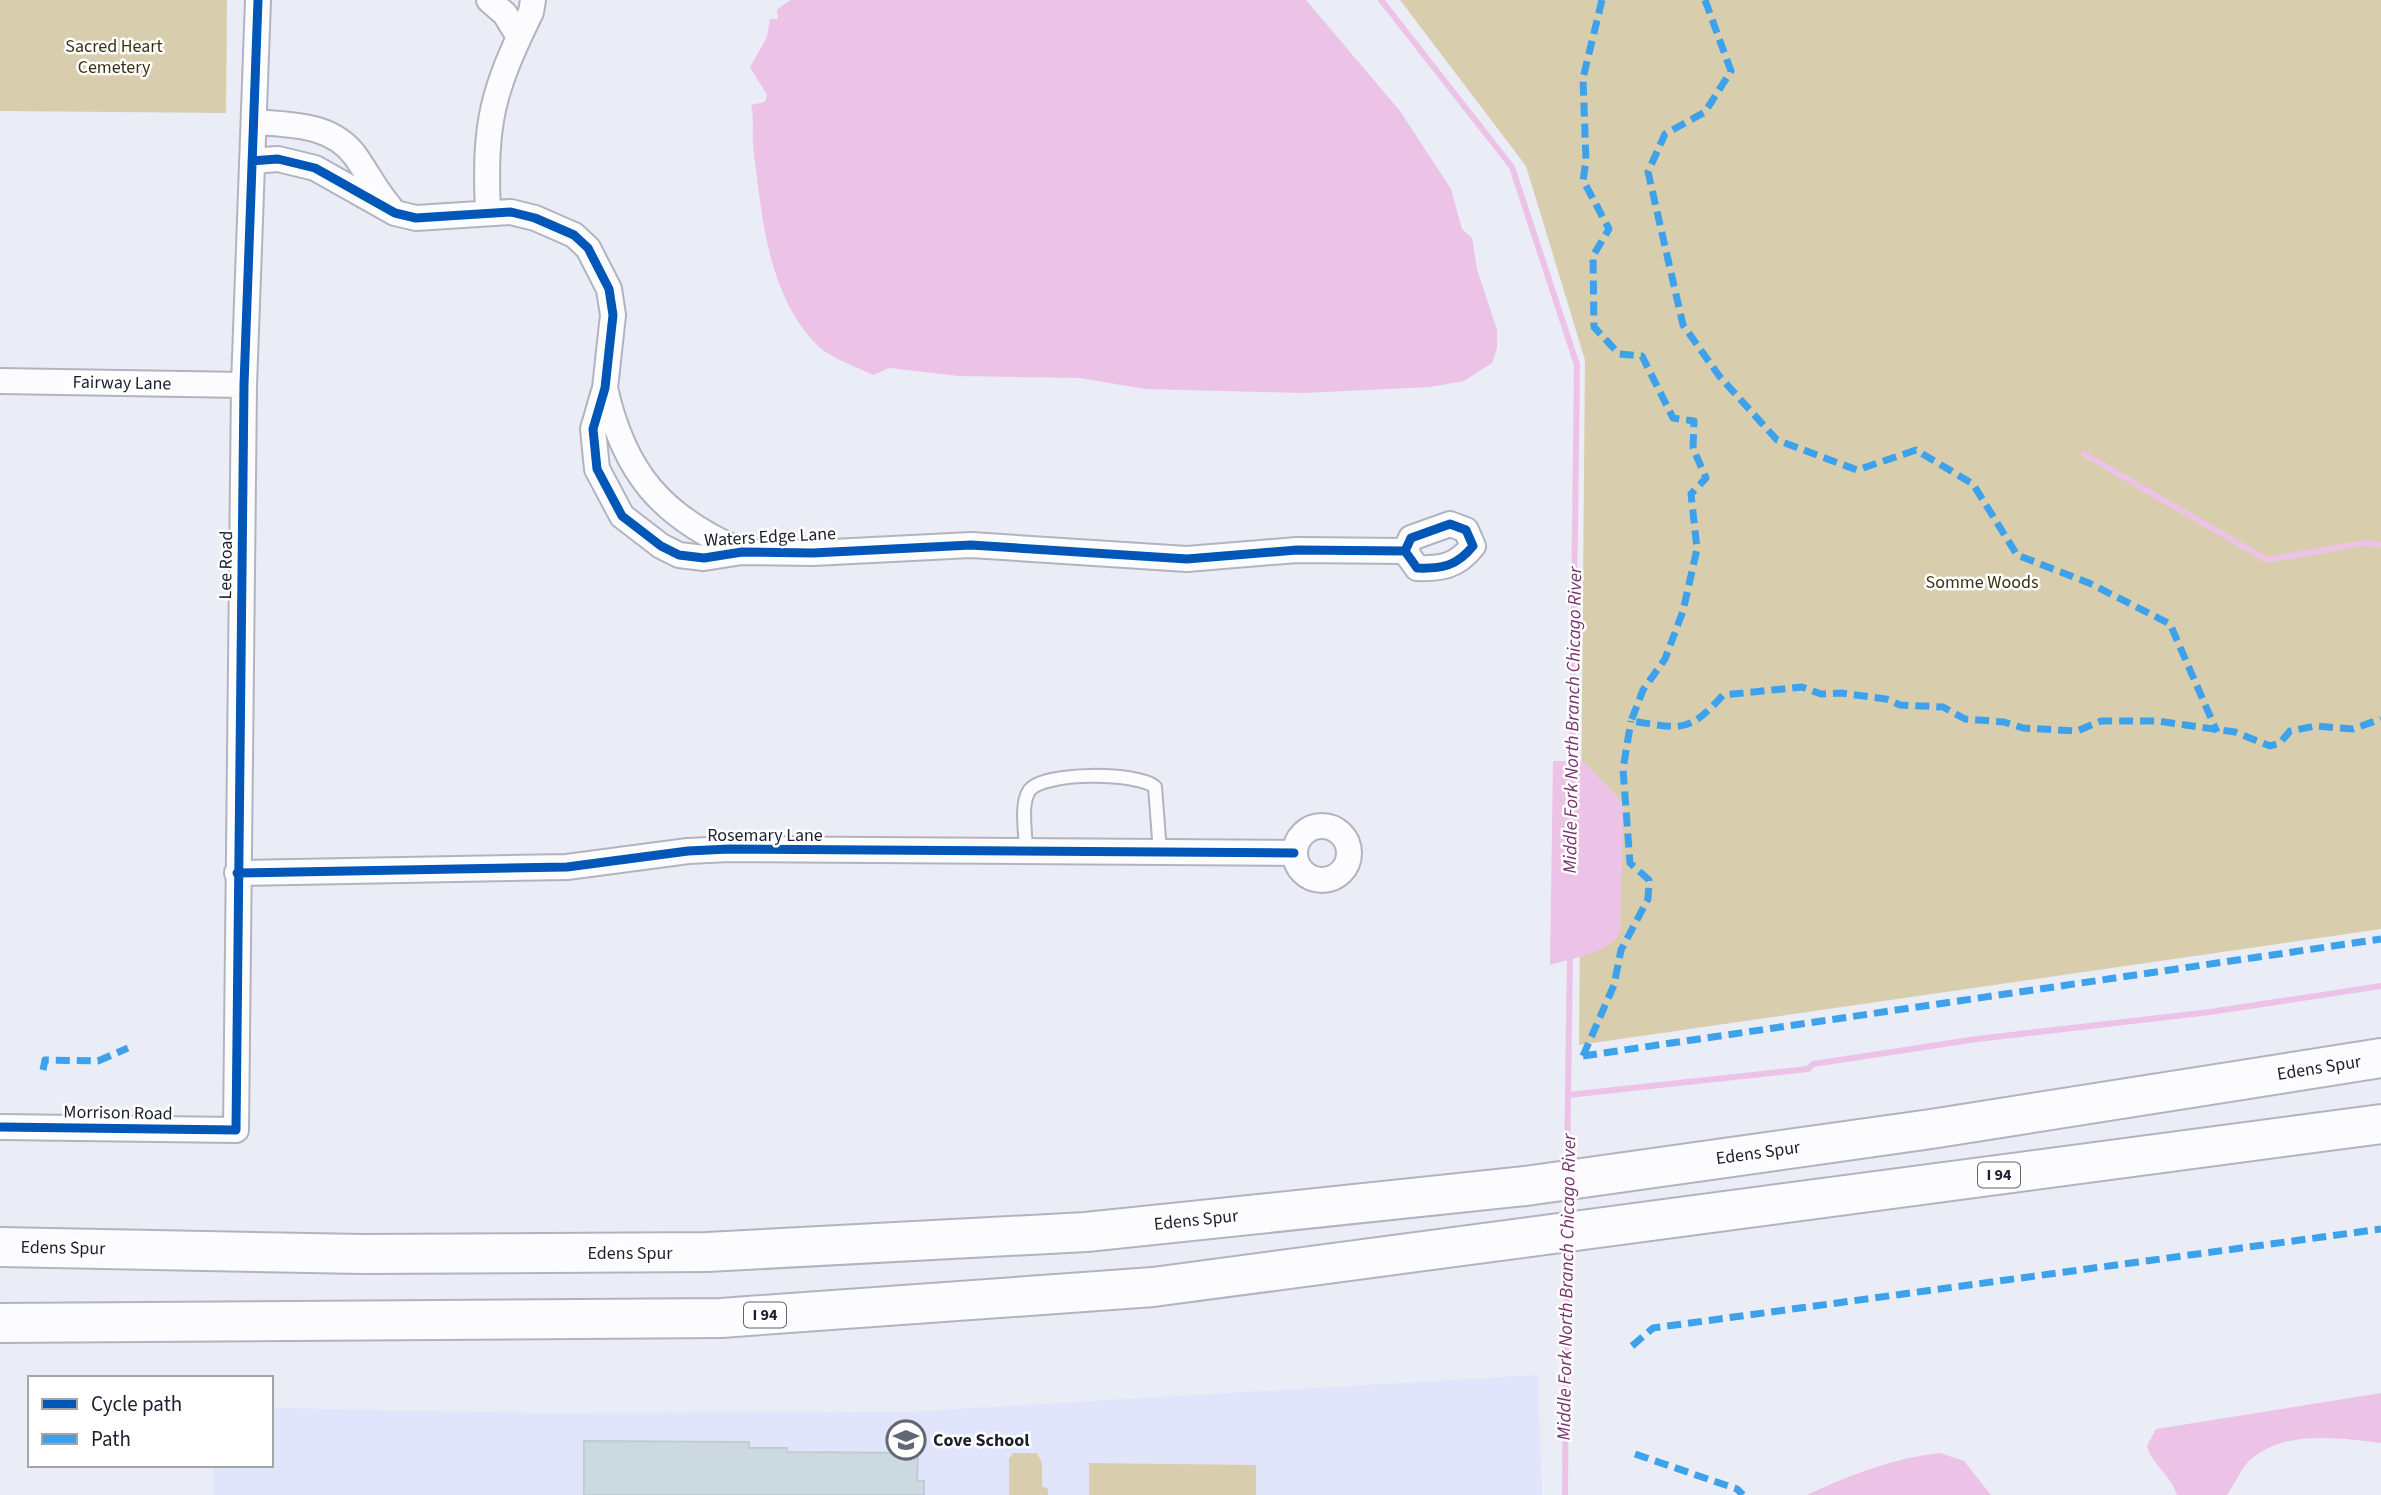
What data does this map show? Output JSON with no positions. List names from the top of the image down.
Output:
{
  "streets": {
    "highway": ["Edens Spur", "I 94"],
    "street": [
      "Fairway Lane",
      "Waters Edge Lane",
      "Lee Road",
      "Rosemary Lane",
      "Morrison Road"
    ]
  },
  "crossings": [
    ["Fairway Lane", "Lee Road"],
    ["Waters Edge Lane", "Lee Road"],
    ["Lee Road", "Rosemary Lane"],
    ["Lee Road", "Morrison Road"]
  ],
  "water": ["Middle Fork North Branch Chicago River"],
  "parks": ["Sacred Heart Cemetery", "Somme Woods"],
  "places": {
    "school or university": ["Cove School"]
  },
  "legend": ["Cycle path", "Path"]
}
